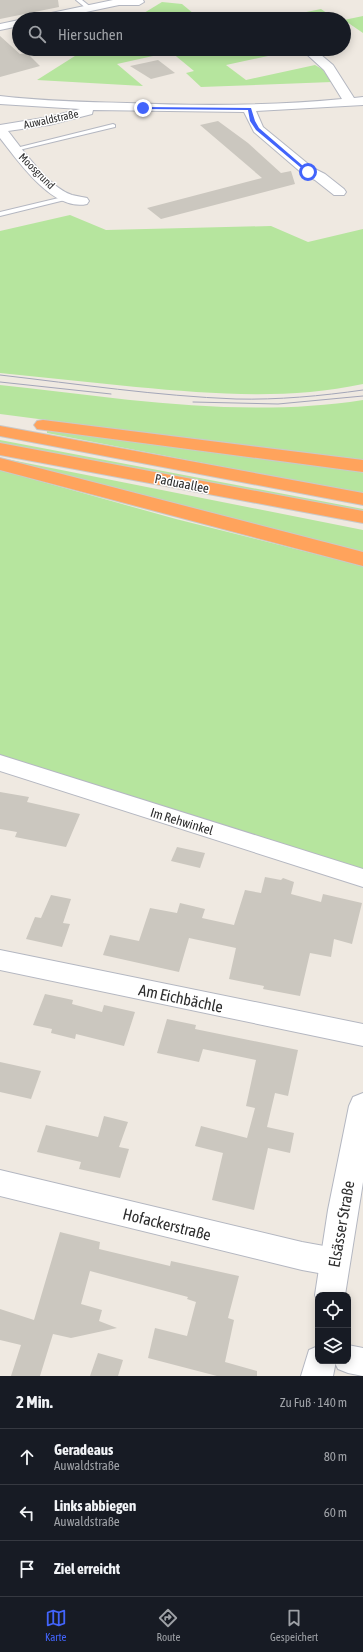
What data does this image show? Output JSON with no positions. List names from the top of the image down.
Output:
{
  "streets": {
    "highway": ["Paduaallee"],
    "main road": ["Elsässer Straße"],
    "street": [
      "Auwaldstraße",
      "Moosgrund",
      "Im Rehwinkel",
      "Am Eichbächle",
      "Hofackerstraße"
    ]
  },
  "crossings": [
    ["Auwaldstraße", "Moosgrund"],
    ["Hofackerstraße", "Elsässer Straße"]
  ],
  "page": {
    "search": "Hier suchen",
    "heading": ["2 Min.", "Zu Fuß · 140 m"],
    "list": [
      ["Geradeaus", "Auwaldstraße", "80 m"],
      ["Links abbiegen", "Auwaldstraße", "60 m"],
      "Ziel erreicht"
    ],
    "nav": ["Karte", "Route", "Gespeichert"]
  }
}
